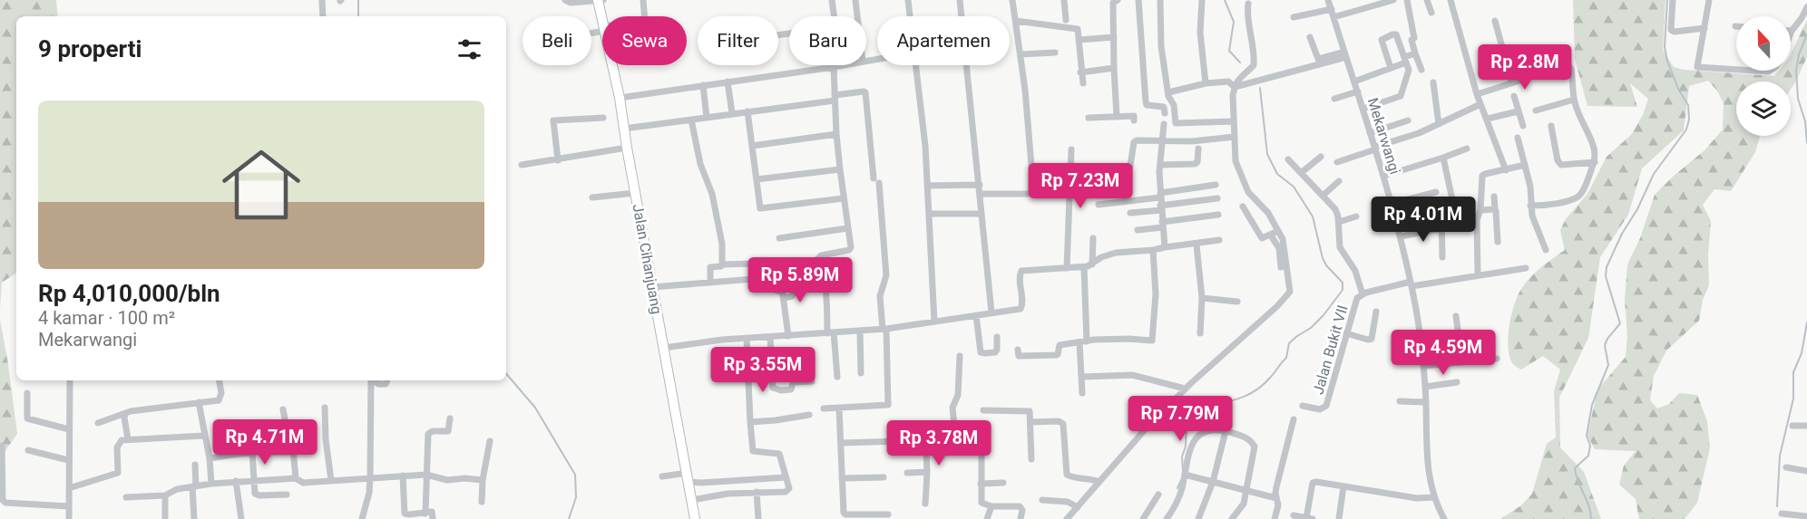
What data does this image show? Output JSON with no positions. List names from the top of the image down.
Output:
{
  "streets": {
    "main road": ["Jalan Cihanjuang"],
    "street": ["Mekarwangi", "Jalan Bukit VII"]
  },
  "crossings": [
    ["Mekarwangi", "Jalan Bukit VII"]
  ],
  "north": "top",
  "page": {
    "chip": [
      "Beli",
      "Sewa",
      "Filter",
      "Baru",
      "Apartemen"
    ],
    "heading": "9 properti",
    "price": [
      "Rp 2.8M",
      "Rp 7.23M",
      "Rp 4.01M",
      "Rp 5.89M",
      "Rp 4.59M",
      "Rp 3.55M",
      "Rp 7.79M",
      "Rp 4.71M",
      "Rp 3.78M"
    ],
    "list": [
      {
        "name": "Rp 4,010,000/bln",
        "note": "4 kamar · 100 m² · Mekarwangi"
      }
    ]
  }
}
